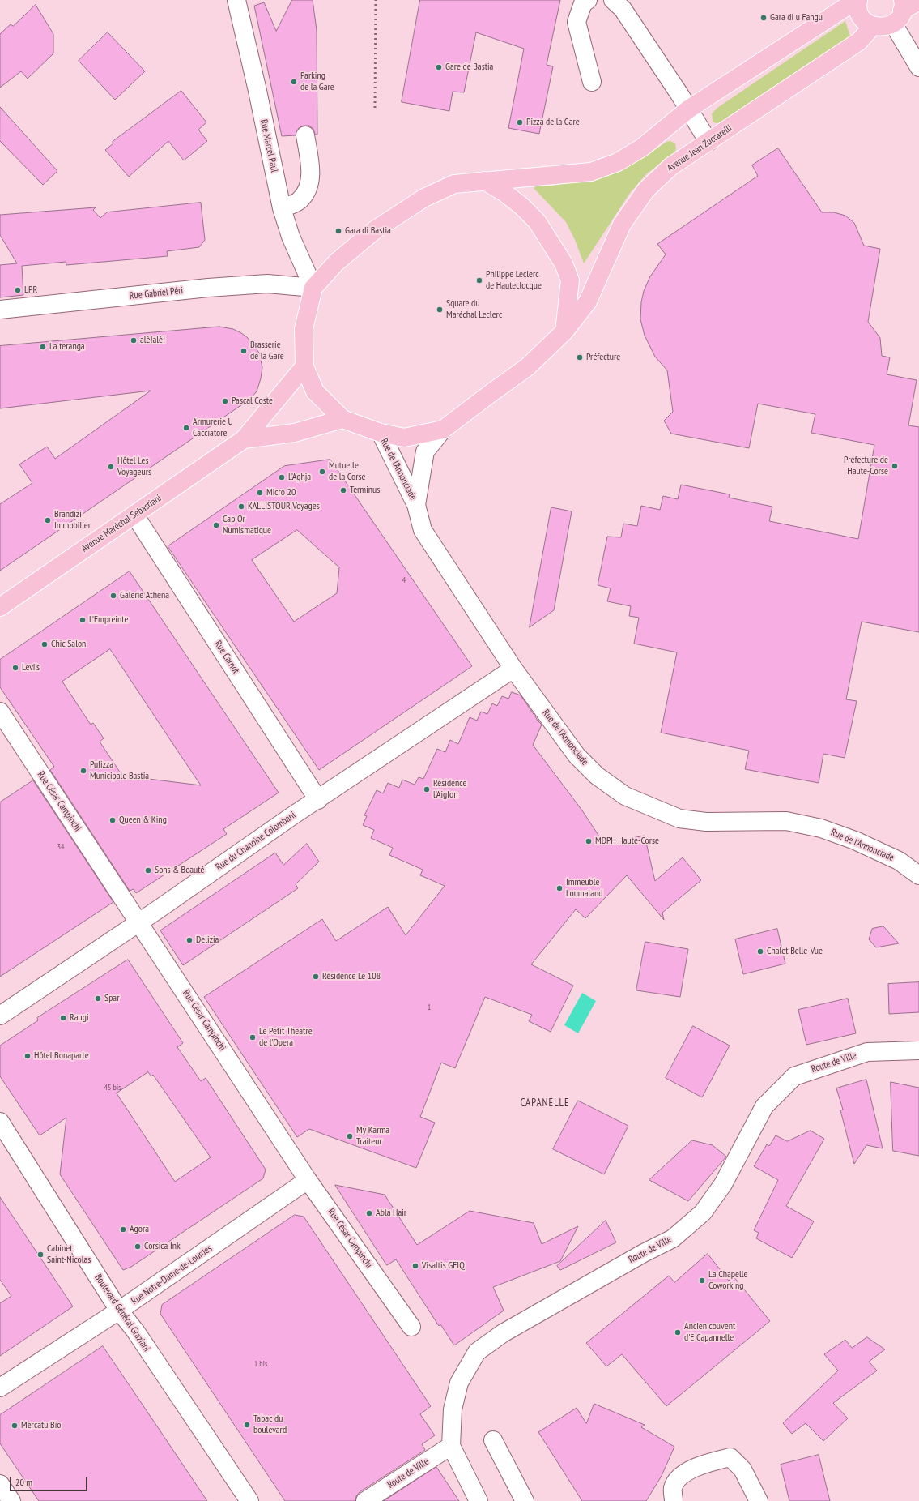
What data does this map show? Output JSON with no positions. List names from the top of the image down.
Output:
{
  "streets": {
    "main road": ["Avenue Jean Zuccarelli", "Avenue Maréchal Sebastiani"],
    "street": [
      "Rue Marcel Paul",
      "Rue Gabriel Péri",
      "Rue de l'Annonciade",
      "Rue Carnot",
      "Rue César Campinchi",
      "Rue du Chanoine Colombani",
      "Route de Ville",
      "Rue Notre-Dame-de-Lourdes",
      "Boulevard Général Graziani"
    ]
  },
  "crossings": [
    ["Rue Marcel Paul", "Rue Gabriel Péri"],
    ["Avenue Jean Zuccarelli", "Rue de l'Annonciade"],
    ["Rue de l'Annonciade", "Rue du Chanoine Colombani"],
    ["Avenue Maréchal Sebastiani", "Rue Carnot"],
    ["Rue Carnot", "Rue du Chanoine Colombani"],
    ["Rue César Campinchi", "Rue du Chanoine Colombani"],
    ["Rue César Campinchi", "Rue Notre-Dame-de-Lourdes"],
    ["Rue Notre-Dame-de-Lourdes", "Boulevard Général Graziani"]
  ],
  "districts": ["CAPANELLE"],
  "places": [
    "Gara di u Fangu",
    "Gare de Bastia",
    "Parking de la Gare",
    "Pizza de la Gare",
    "Gara di Bastia",
    "Philippe Leclerc de Hauteclocque",
    "LPR",
    "Square du Maréchal Leclerc",
    "alè!alè!",
    "La teranga",
    "Brasserie de la Gare",
    "Préfecture",
    "Pascal Coste",
    "Armurerie U Cacciatore",
    "Préfecture de Haute-Corse",
    "Hôtel Les Voyageurs",
    "Mutuelle de la Corse",
    "L'Aghja",
    "Terminus",
    "Micro 20",
    "KALLISTOUR Voyages",
    "Brandizi Immobilier",
    "Cap Or Numismatique",
    "Galerie Athena",
    "L'Empreinte",
    "Chic Salon",
    "Levi's",
    "Pulizza Municipale Bastia",
    "Résidence l'Aiglon",
    "Queen & King",
    "MDPH Haute-Corse",
    "Sons & Beauté",
    "Immeuble Loumaland",
    "Delizia",
    "Chalet Belle-Vue",
    "Résidence Le 108",
    "Spar",
    "Raugi",
    "Le Petit Theatre de l'Opera",
    "Hôtel Bonaparte",
    "My Karma Traiteur",
    "Abla Hair",
    "Agora",
    "Corsica Ink",
    "Cabinet Saint-Nicolas",
    "Visaltis GEIQ",
    "La Chapelle Coworking",
    "Ancien couvent d'E Capannelle",
    "Tabac du boulevard",
    "Mercatu Bio"
  ],
  "house_numbers": [
    "4",
    "34",
    "1",
    "45 bis",
    "1 bis"
  ],
  "scale_bar": "20 m"
}
